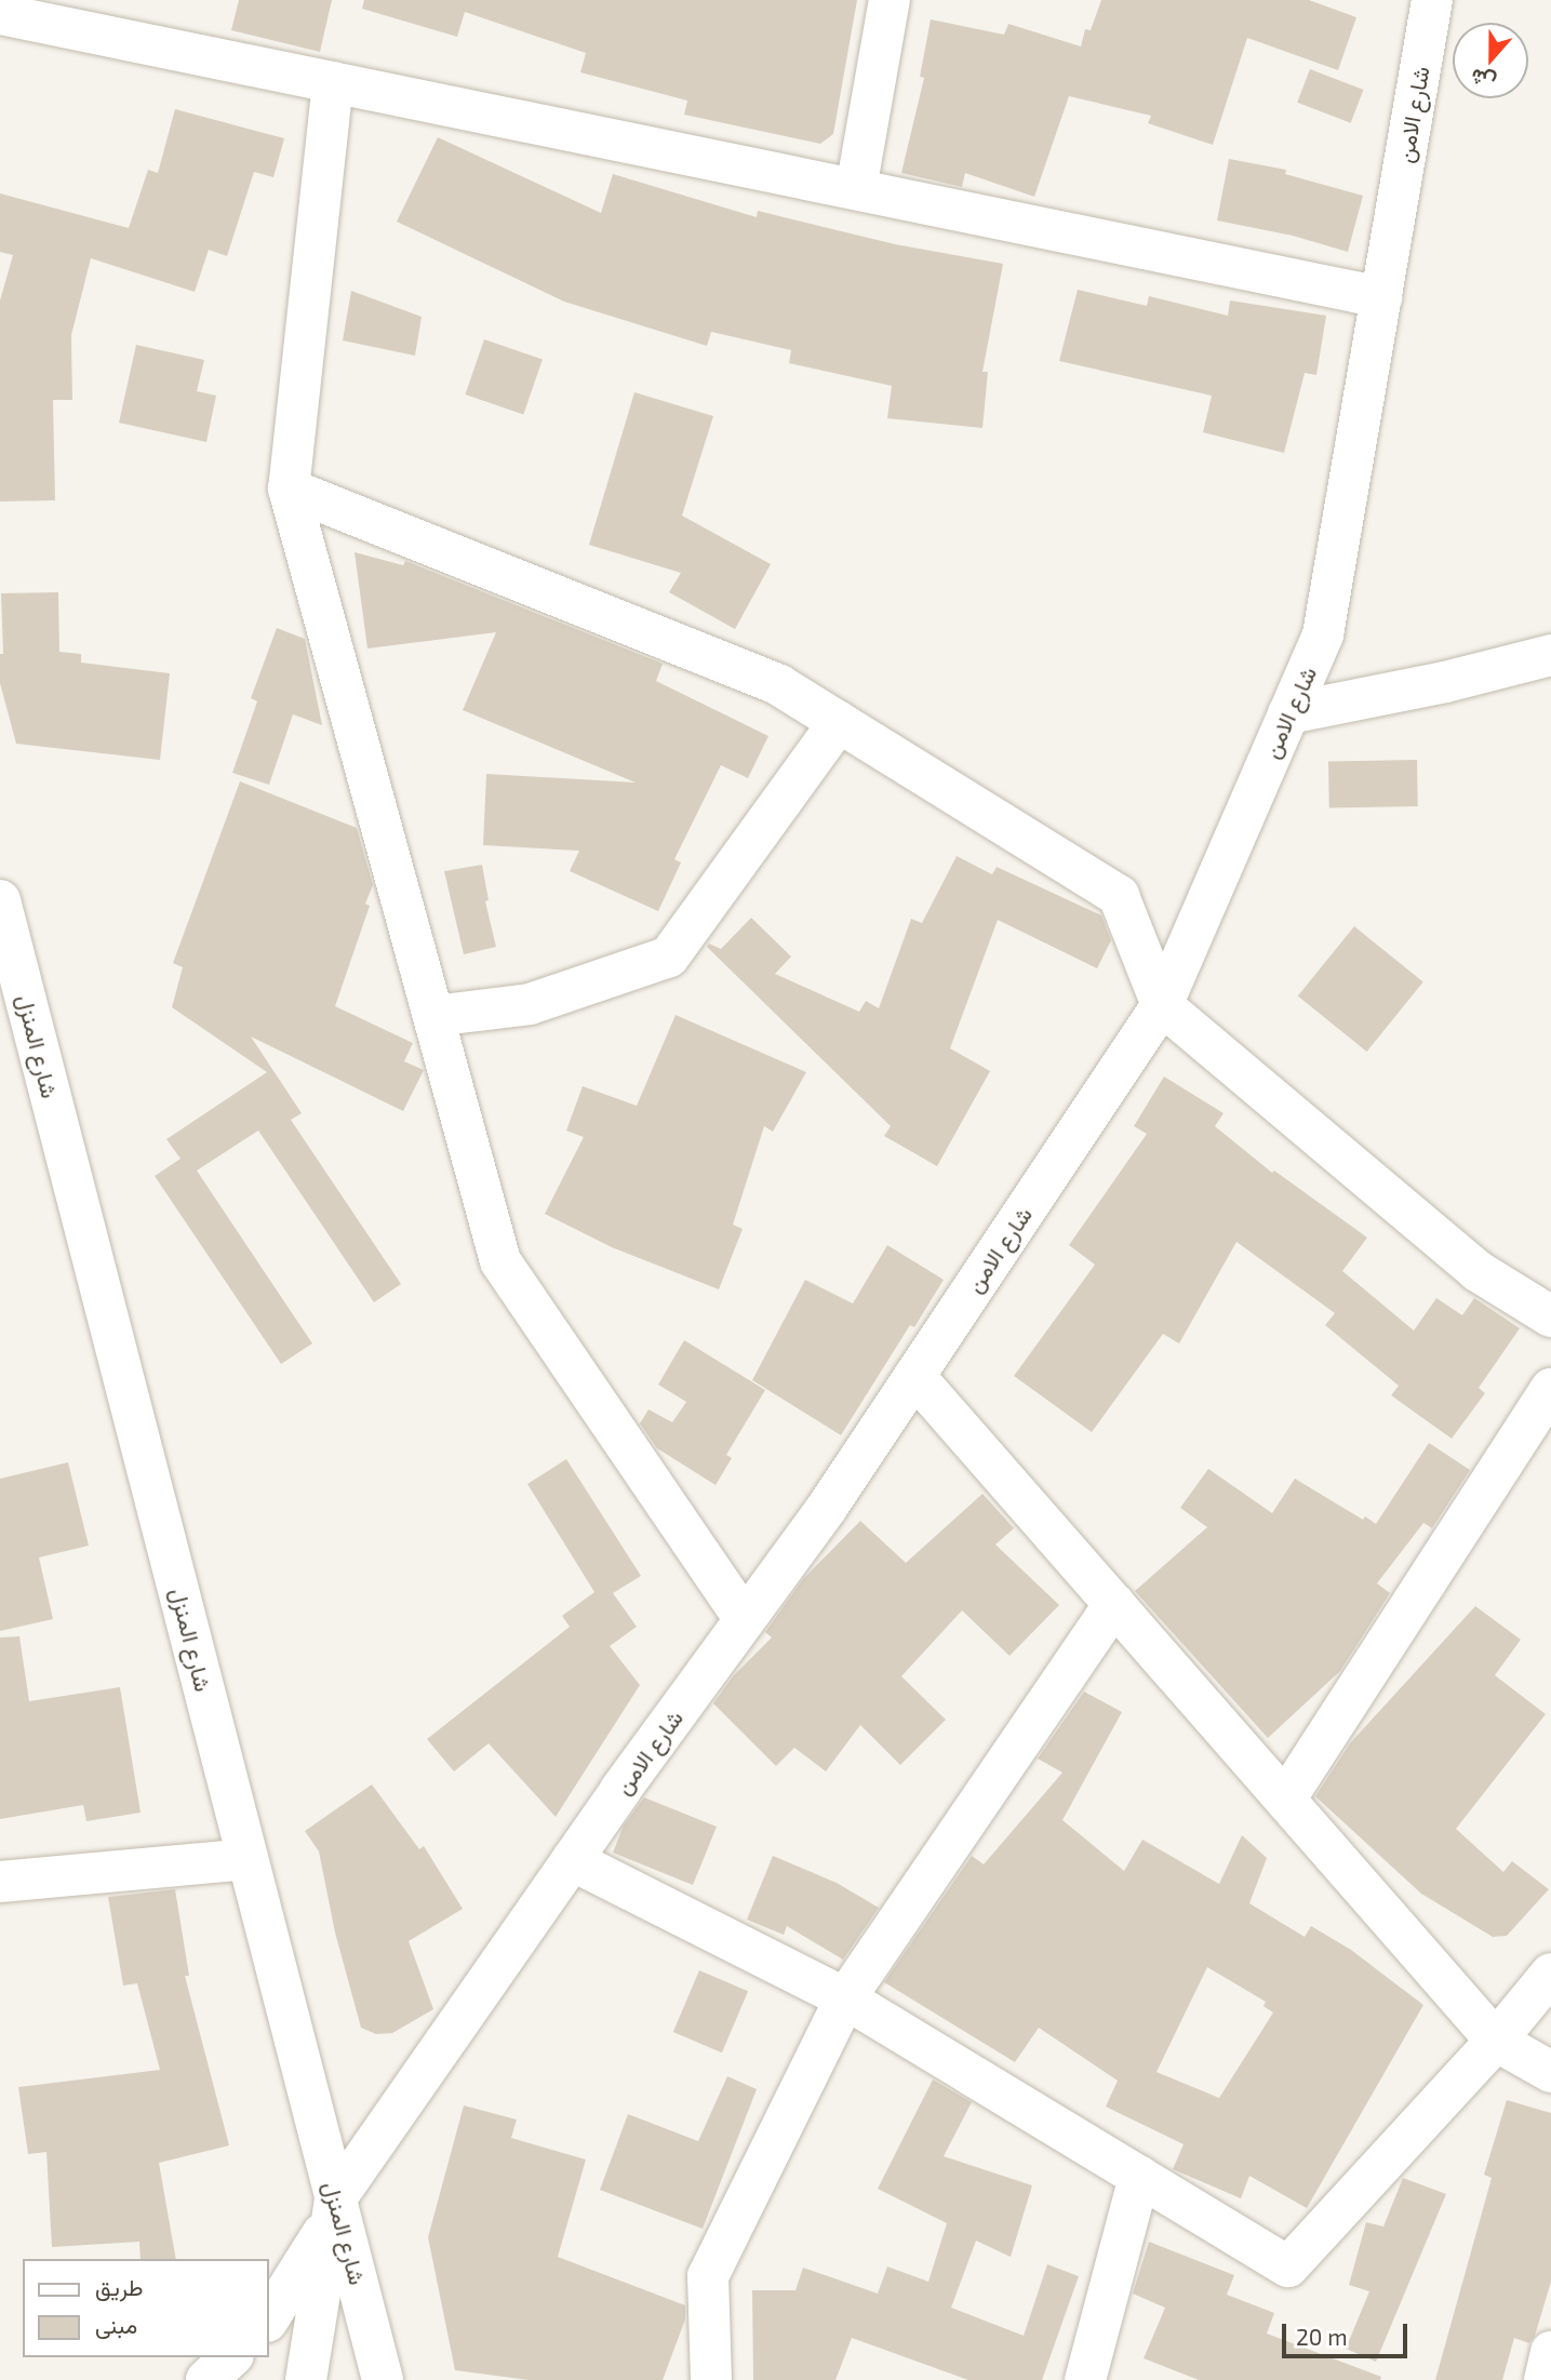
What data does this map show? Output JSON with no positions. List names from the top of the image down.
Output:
{
  "streets": {
    "street": ["شارع الامن", "شارع المنزل"]
  },
  "crossings": [
    ["شارع الامن", "شارع المنزل"]
  ],
  "legend": ["طريق", "مبنى"],
  "scale_bar": "20 m",
  "north": "bottom"
}
